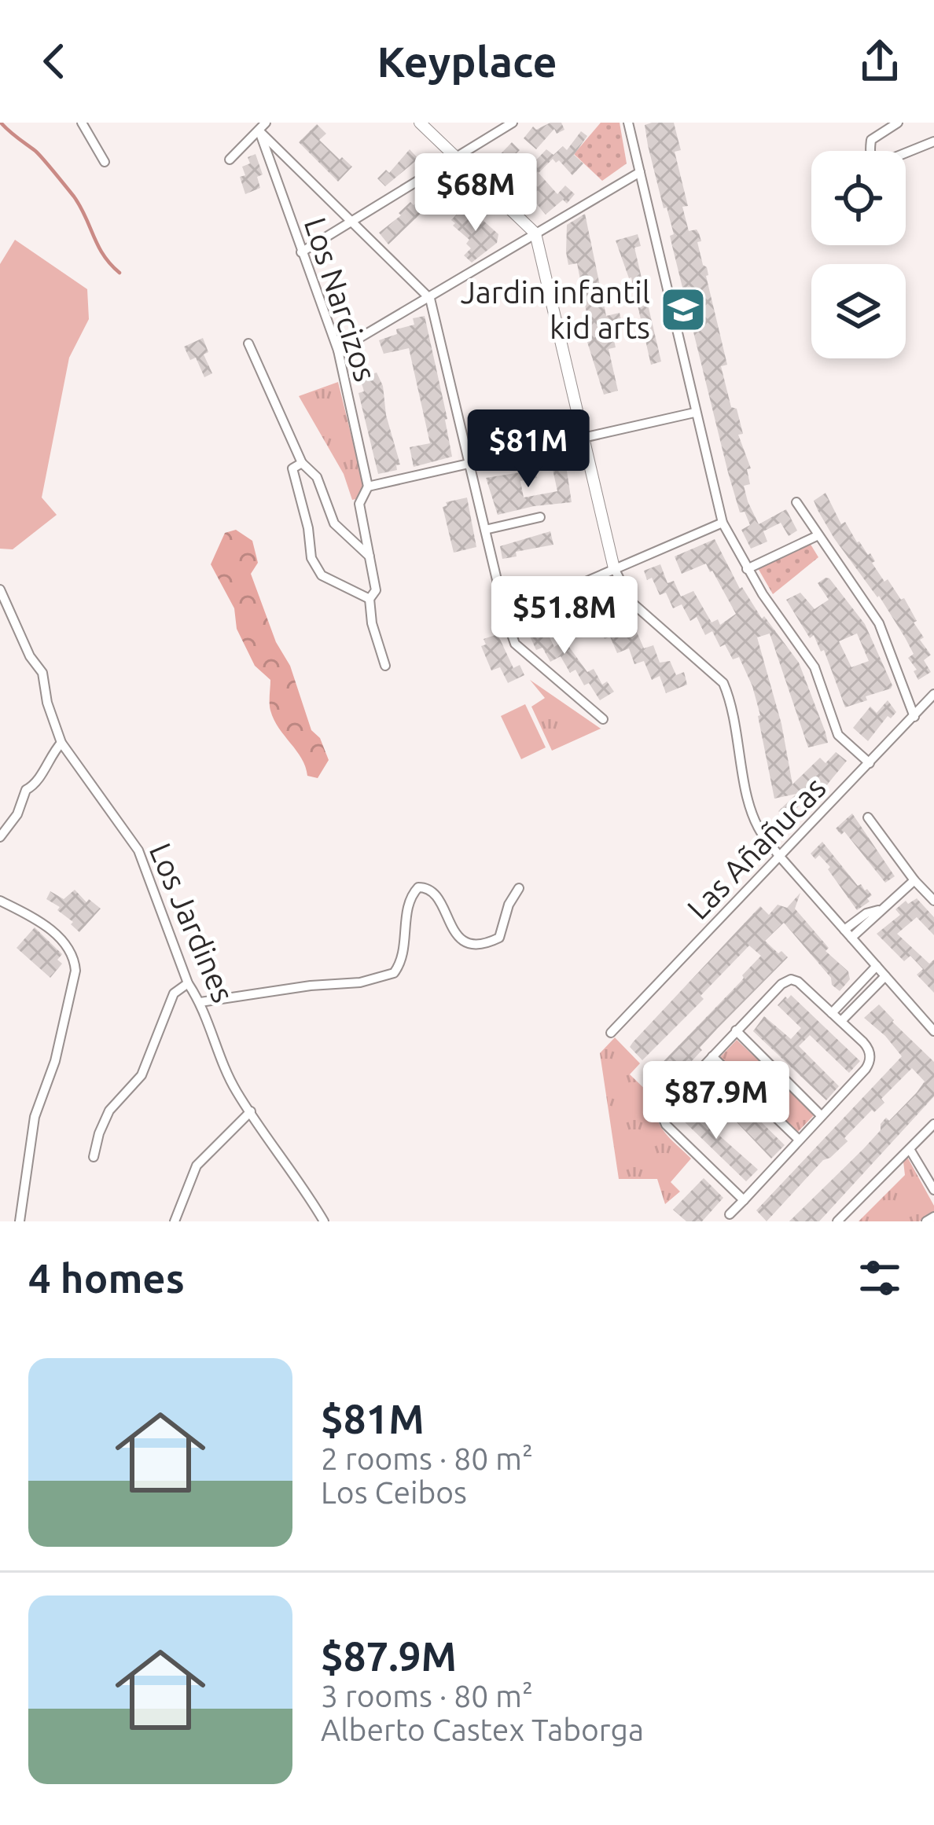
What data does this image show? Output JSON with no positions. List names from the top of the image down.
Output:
{
  "streets": {
    "street": ["Los Narcizos", "Las Añañucas", "Los Jardines"]
  },
  "places": {
    "school or university": ["Jardin infantil kid arts"]
  },
  "page": {
    "header": "Keyplace",
    "price": [
      "$68M",
      "$81M",
      "$51.8M",
      "$87.9M"
    ],
    "heading": "4 homes",
    "list": [
      {
        "name": "$81M",
        "note": "2 rooms · 80 m² · Los Ceibos"
      },
      {
        "name": "$87.9M",
        "note": "3 rooms · 80 m² · Alberto Castex Taborga"
      }
    ]
  }
}
